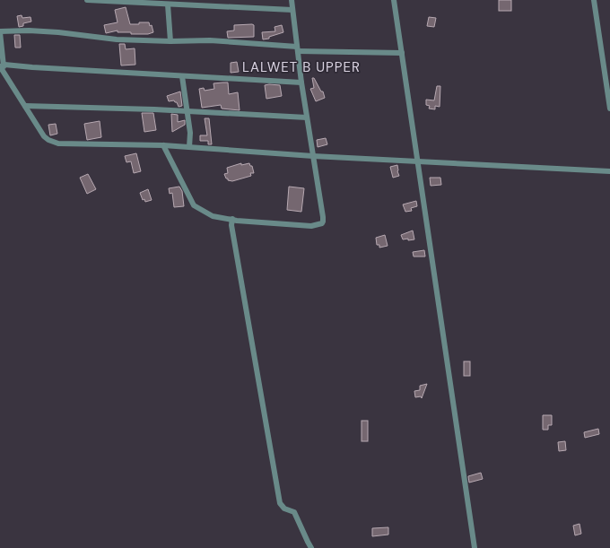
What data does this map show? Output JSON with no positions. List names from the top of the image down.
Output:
{
  "districts": ["LALWET B UPPER"]
}
